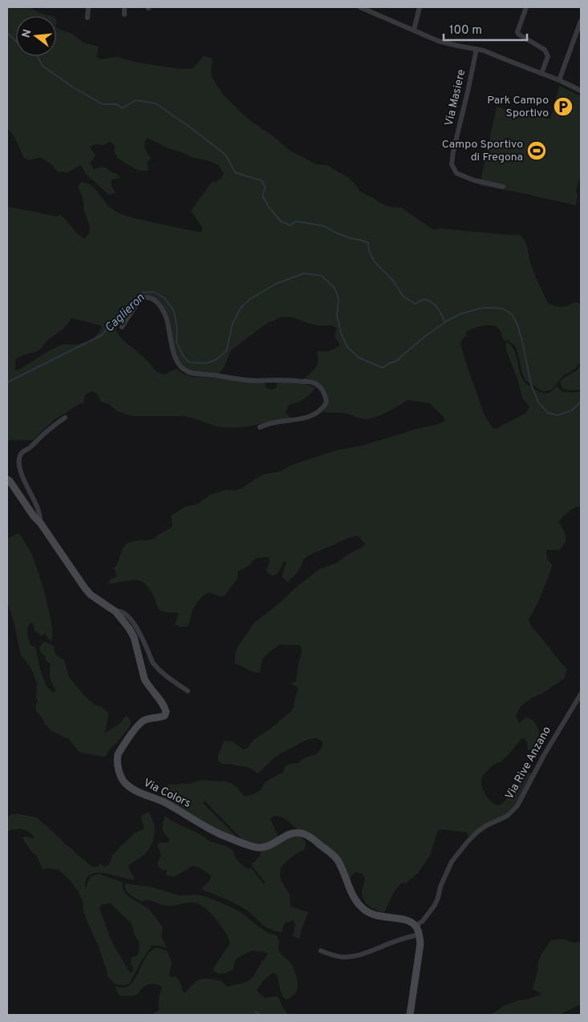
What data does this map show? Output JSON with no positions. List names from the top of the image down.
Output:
{
  "streets": {
    "street": ["Via Masiere", "Via Rive Anzano", "Via Colors"]
  },
  "crossings": [
    ["Via Rive Anzano", "Via Colors"]
  ],
  "water": ["Caglieron"],
  "places": {
    "parking": ["Park Campo Sportivo"],
    "sports": ["Campo Sportivo di Fregona"]
  },
  "scale_bar": "100 m",
  "north": "left"
}
